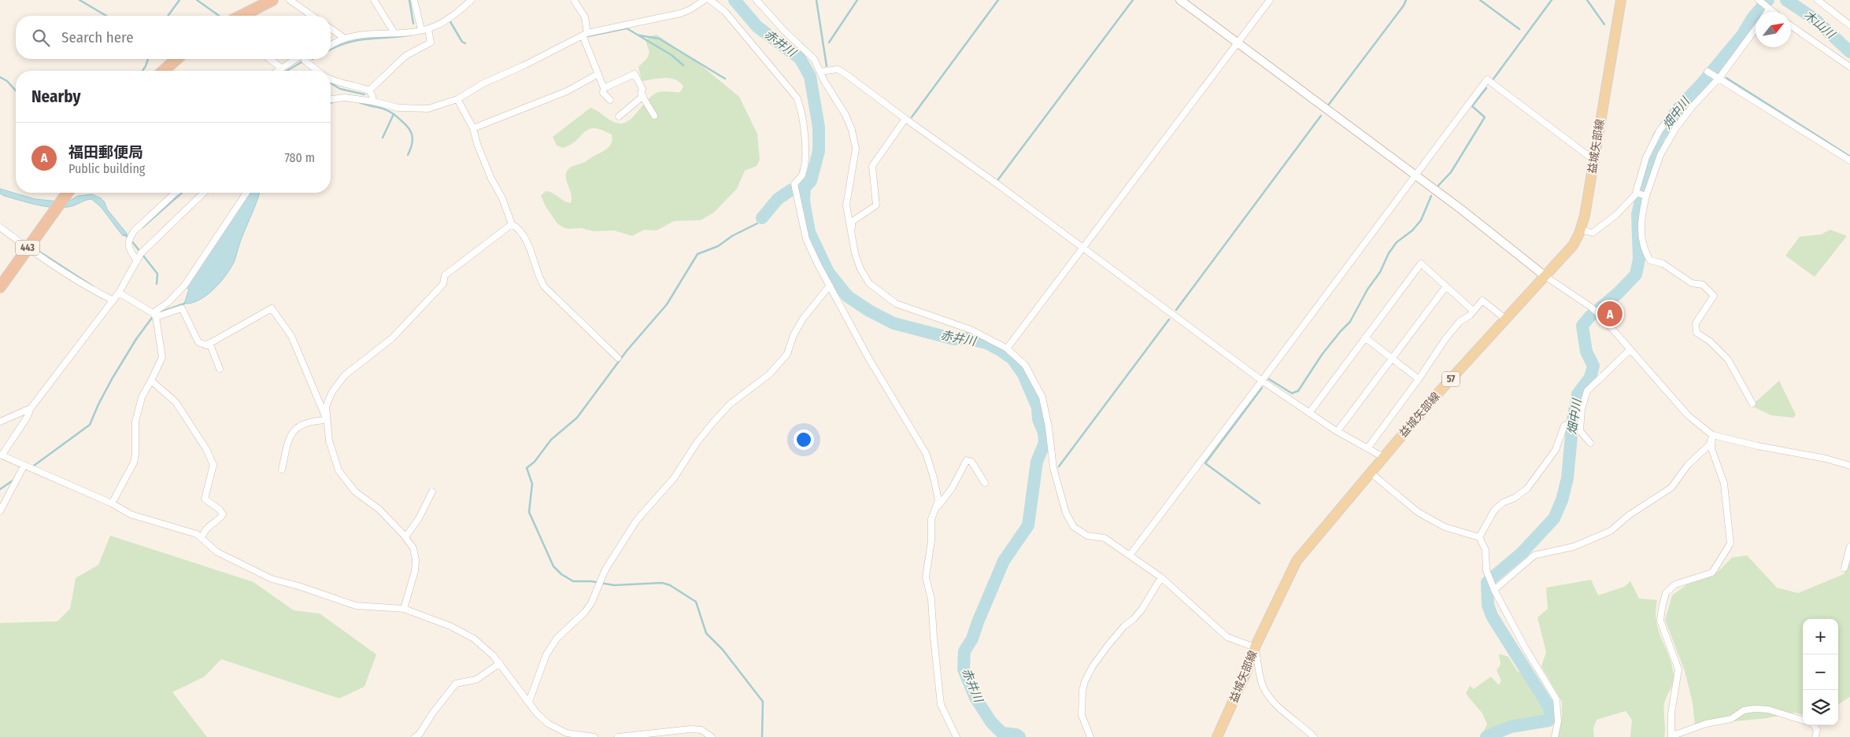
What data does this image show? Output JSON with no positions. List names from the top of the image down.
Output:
{
  "streets": {
    "highway": ["443"],
    "main road": ["益城矢部線", "57"]
  },
  "water": ["木山川", "赤井川", "畑中川"],
  "north": "top right",
  "page": {
    "search": "Search here",
    "heading": "Nearby",
    "list": [
      {
        "mark": "A",
        "name": "福田郵便局",
        "note": "Public building",
        "value": "780 m"
      }
    ],
    "pins": "A",
    "map_buttons": ["+", "−"]
  }
}
